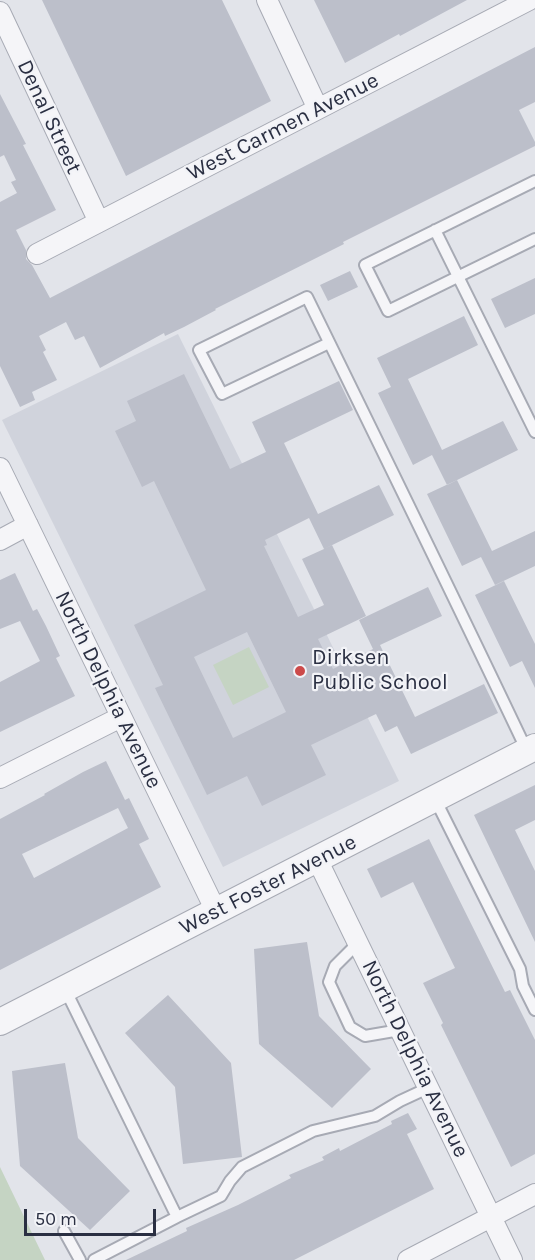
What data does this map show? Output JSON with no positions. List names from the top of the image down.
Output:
{
  "streets": {
    "street": [
      "Denal Street",
      "West Carmen Avenue",
      "North Delphia Avenue",
      "West Foster Avenue"
    ]
  },
  "crossings": [
    ["Denal Street", "West Carmen Avenue"],
    ["North Delphia Avenue", "West Foster Avenue"]
  ],
  "places": ["Dirksen Public School"],
  "scale_bar": "50 m"
}
